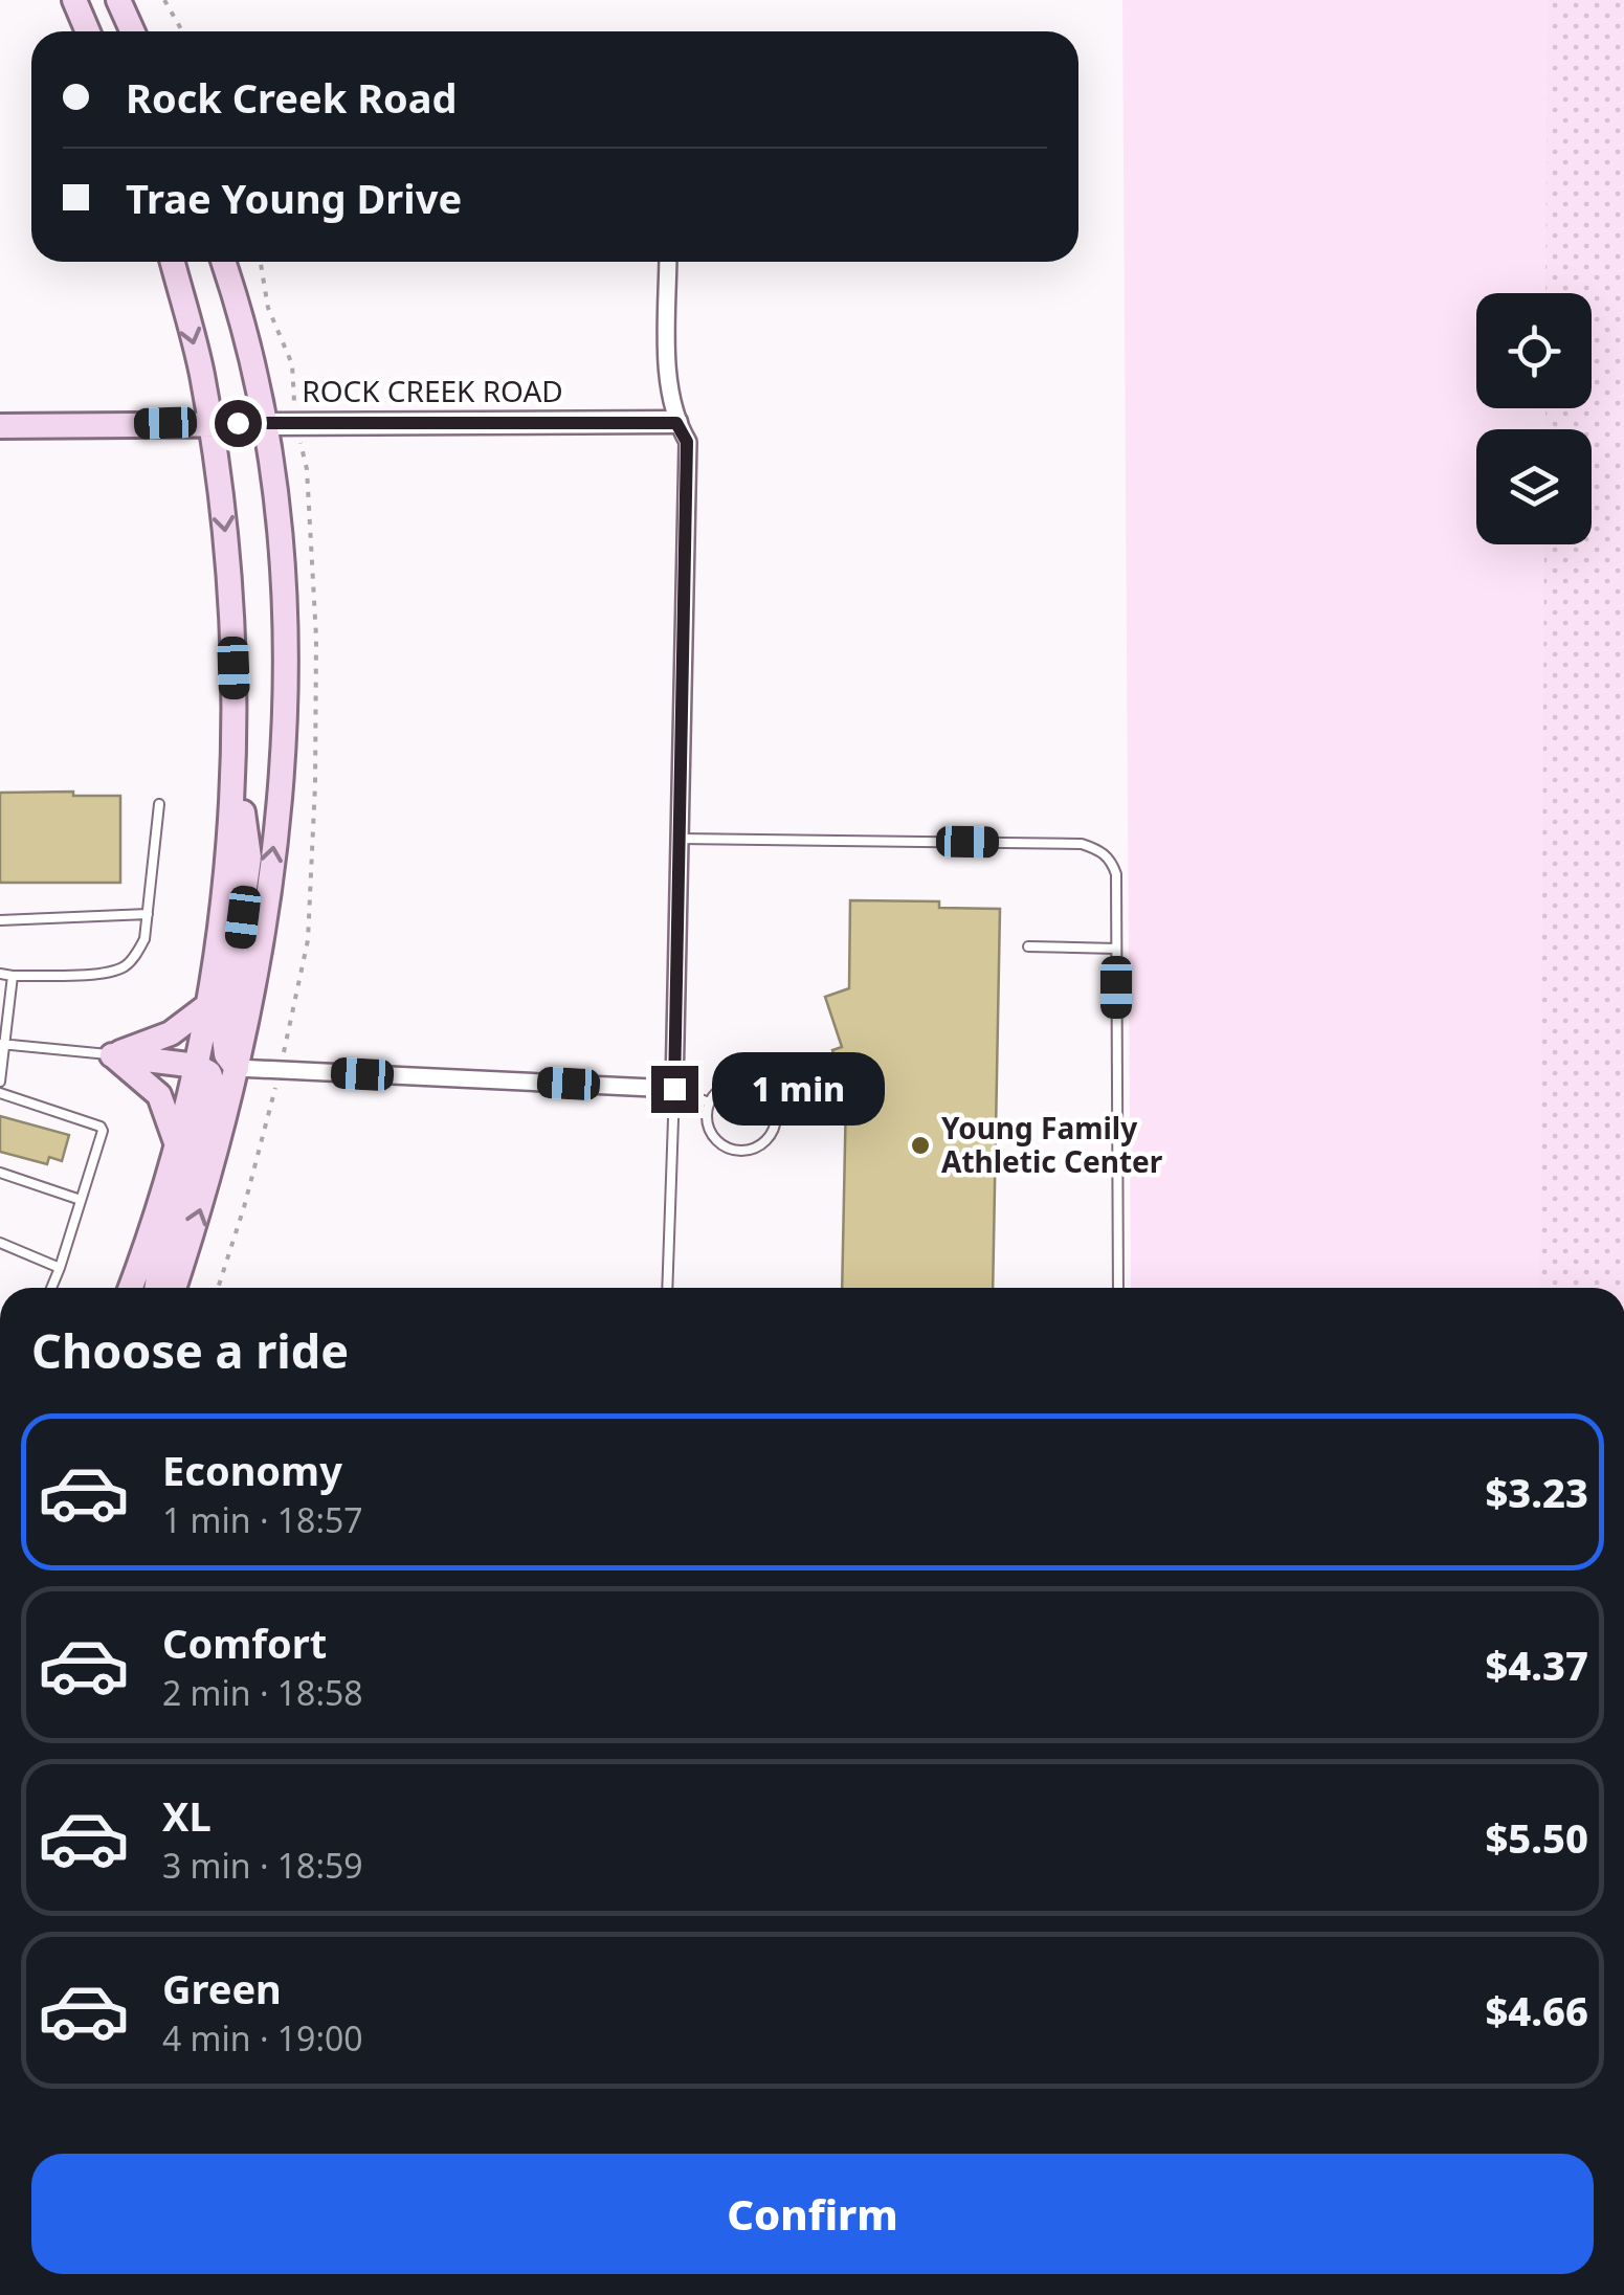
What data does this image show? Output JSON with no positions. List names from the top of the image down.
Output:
{
  "streets": {
    "main road": ["ROCK CREEK ROAD"]
  },
  "places": ["Young Family Athletic Center"],
  "page": {
    "banner": ["Rock Creek Road", "Trae Young Drive"],
    "bubble": "1 min",
    "heading": "Choose a ride",
    "list": [
      {
        "name": "Economy",
        "note": "1 min · 18:57",
        "value": "$3.23"
      },
      {
        "name": "Comfort",
        "note": "2 min · 18:58",
        "value": "$4.37"
      },
      {
        "name": "XL",
        "note": "3 min · 18:59",
        "value": "$5.50"
      },
      {
        "name": "Green",
        "note": "4 min · 19:00",
        "value": "$4.66"
      }
    ],
    "buttons": "Confirm"
  }
}
